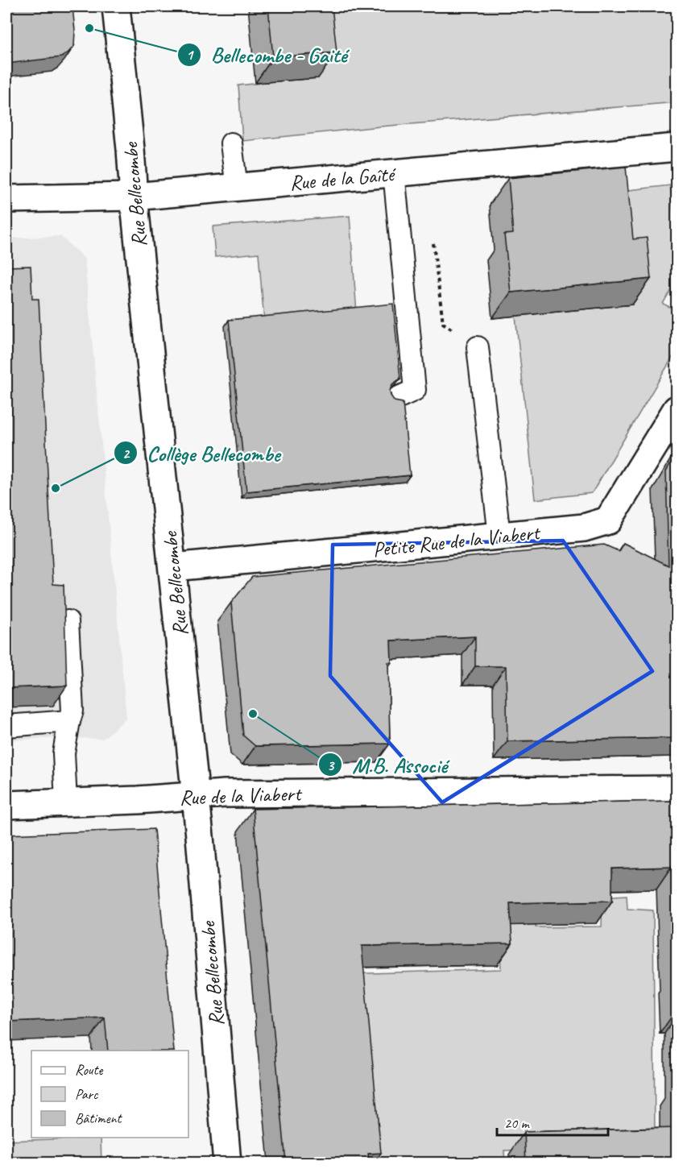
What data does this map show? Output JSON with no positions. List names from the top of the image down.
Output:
{
  "streets": {
    "street": [
      "Rue de la Gaîté",
      "Rue Bellecombe",
      "Petite Rue de la Viabert",
      "Rue de la Viabert"
    ]
  },
  "crossings": [
    ["Rue de la Gaîté", "Rue Bellecombe"],
    ["Rue Bellecombe", "Petite Rue de la Viabert"],
    ["Rue Bellecombe", "Rue de la Viabert"]
  ],
  "places": ["Bellecombe - Gaité", "Collège Bellecombe", "M.B. Associé"],
  "legend": ["Route", "Parc", "Bâtiment"],
  "scale_bar": "20 m"
}
